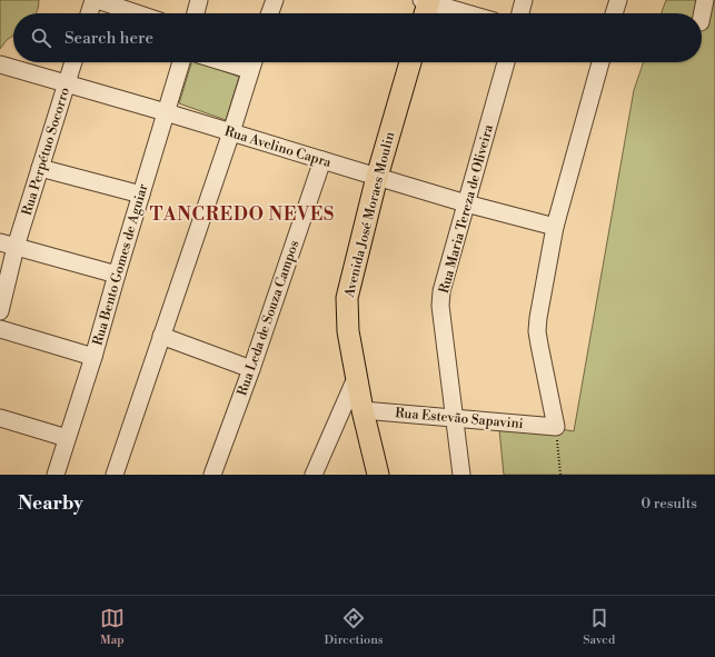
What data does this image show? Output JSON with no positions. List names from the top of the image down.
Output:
{
  "streets": {
    "main road": ["Avenida José Moraes Moulin"],
    "street": [
      "Rua Avelino Capra",
      "Rua Perpétuo Socorro",
      "Rua Maria Tereza de Oliveira",
      "Rua Bento Gomes de Aguiar",
      "Rua Leda de Souza Campos",
      "Rua Estevão Sapavini"
    ]
  },
  "crossings": [
    ["Rua Avelino Capra", "Rua Perpétuo Socorro"],
    ["Rua Avelino Capra", "Rua Maria Tereza de Oliveira"],
    ["Rua Avelino Capra", "Avenida José Moraes Moulin"],
    ["Rua Avelino Capra", "Rua Bento Gomes de Aguiar"],
    ["Rua Avelino Capra", "Rua Leda de Souza Campos"],
    ["Rua Maria Tereza de Oliveira", "Rua Estevão Sapavini"],
    ["Avenida José Moraes Moulin", "Rua Estevão Sapavini"]
  ],
  "districts": ["TANCREDO NEVES"],
  "page": {
    "search": "Search here",
    "heading": ["Nearby", "0 results"],
    "nav": ["Map", "Directions", "Saved"]
  }
}
